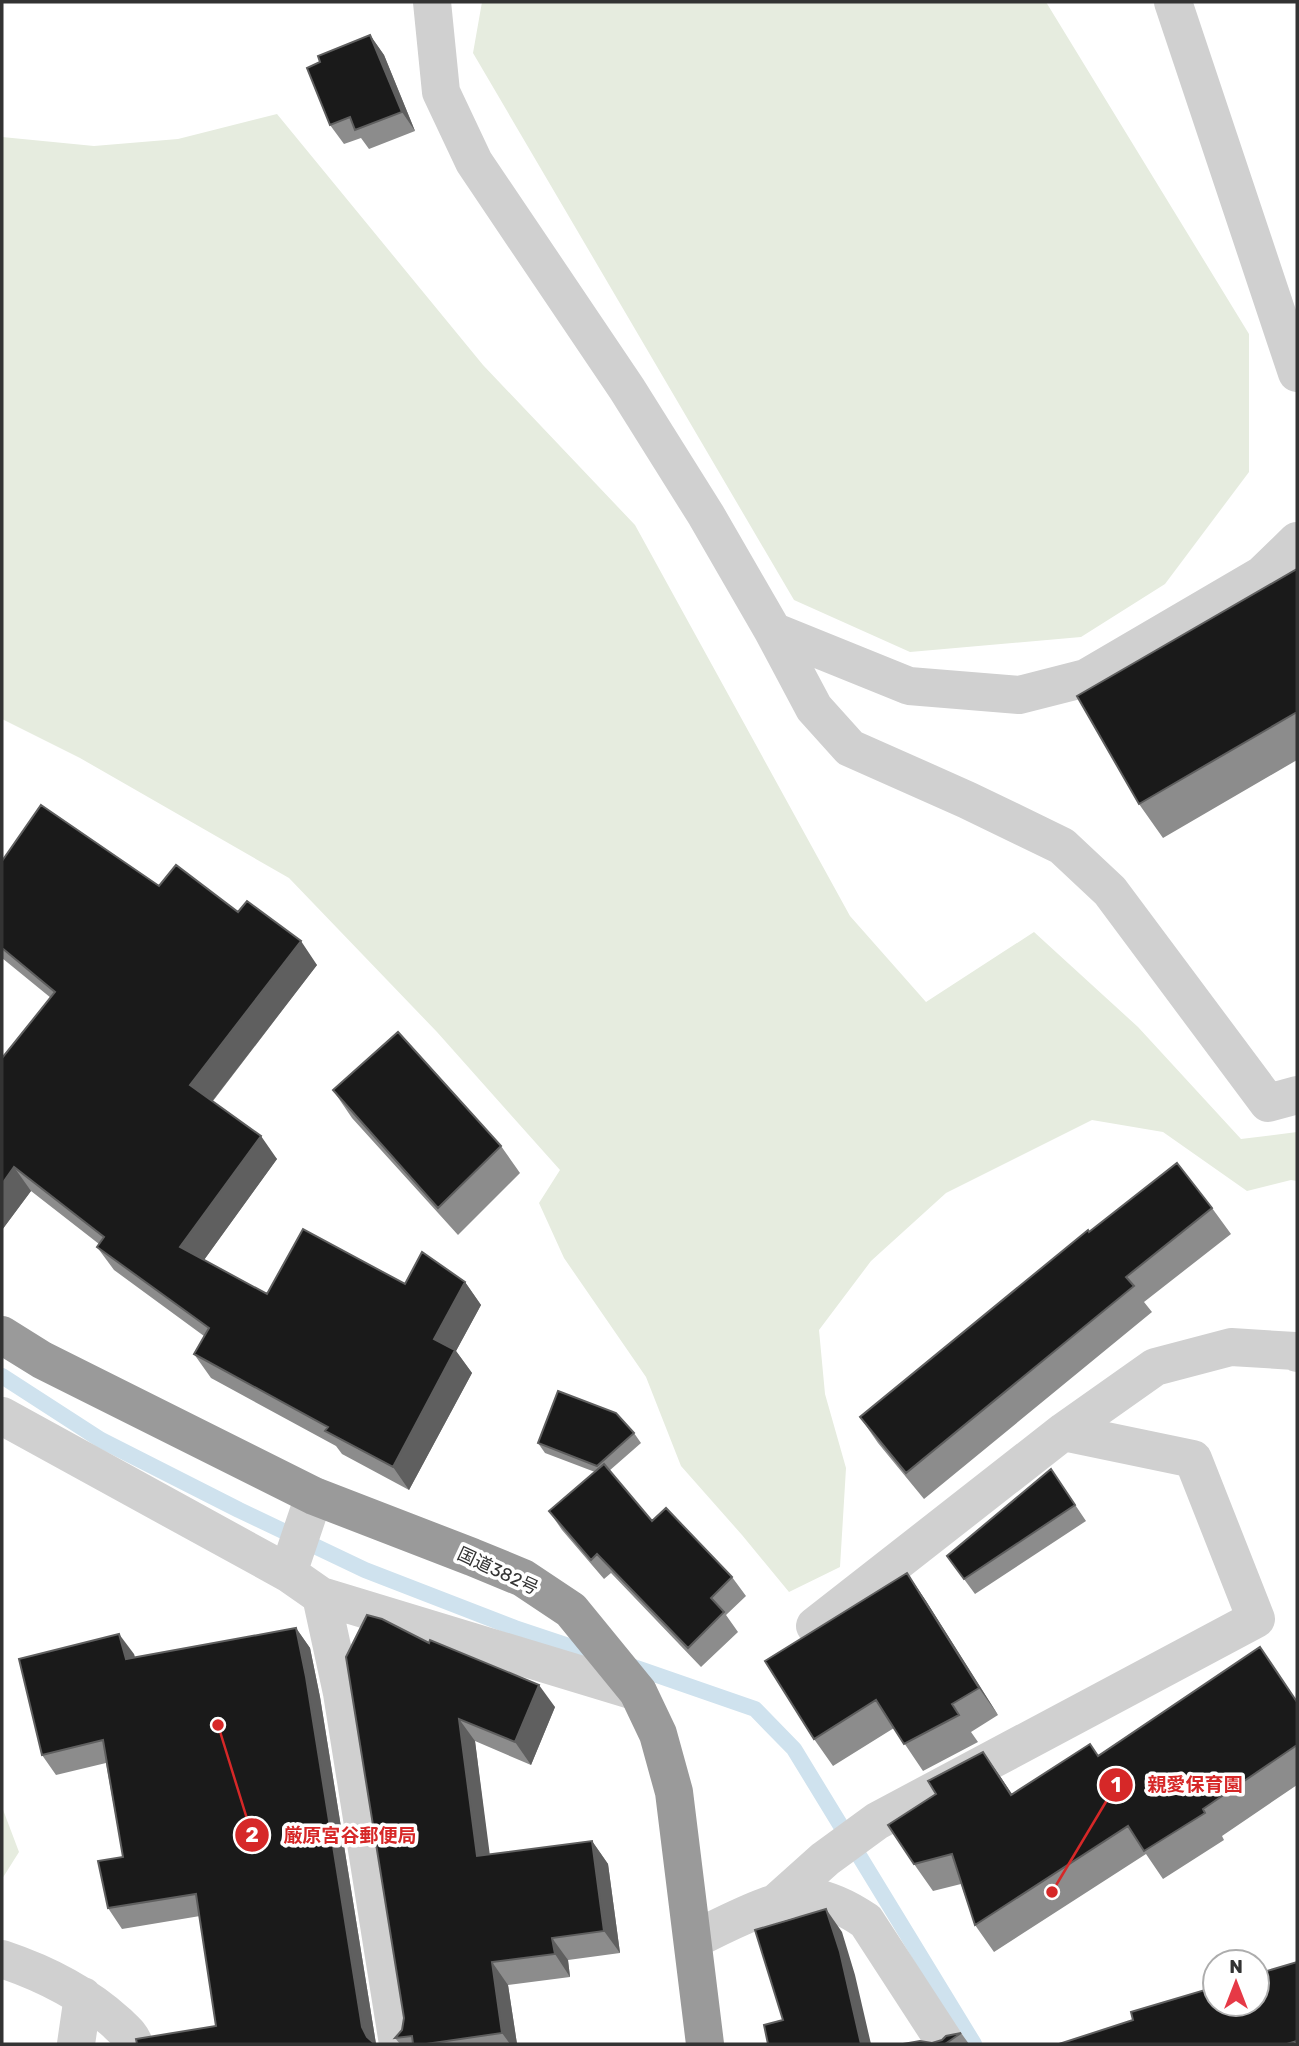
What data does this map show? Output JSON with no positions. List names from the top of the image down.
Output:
{
  "streets": {
    "highway": ["国道382号"]
  },
  "places": ["厳原宮谷郵便局", "親愛保育園"],
  "north": "top"
}
